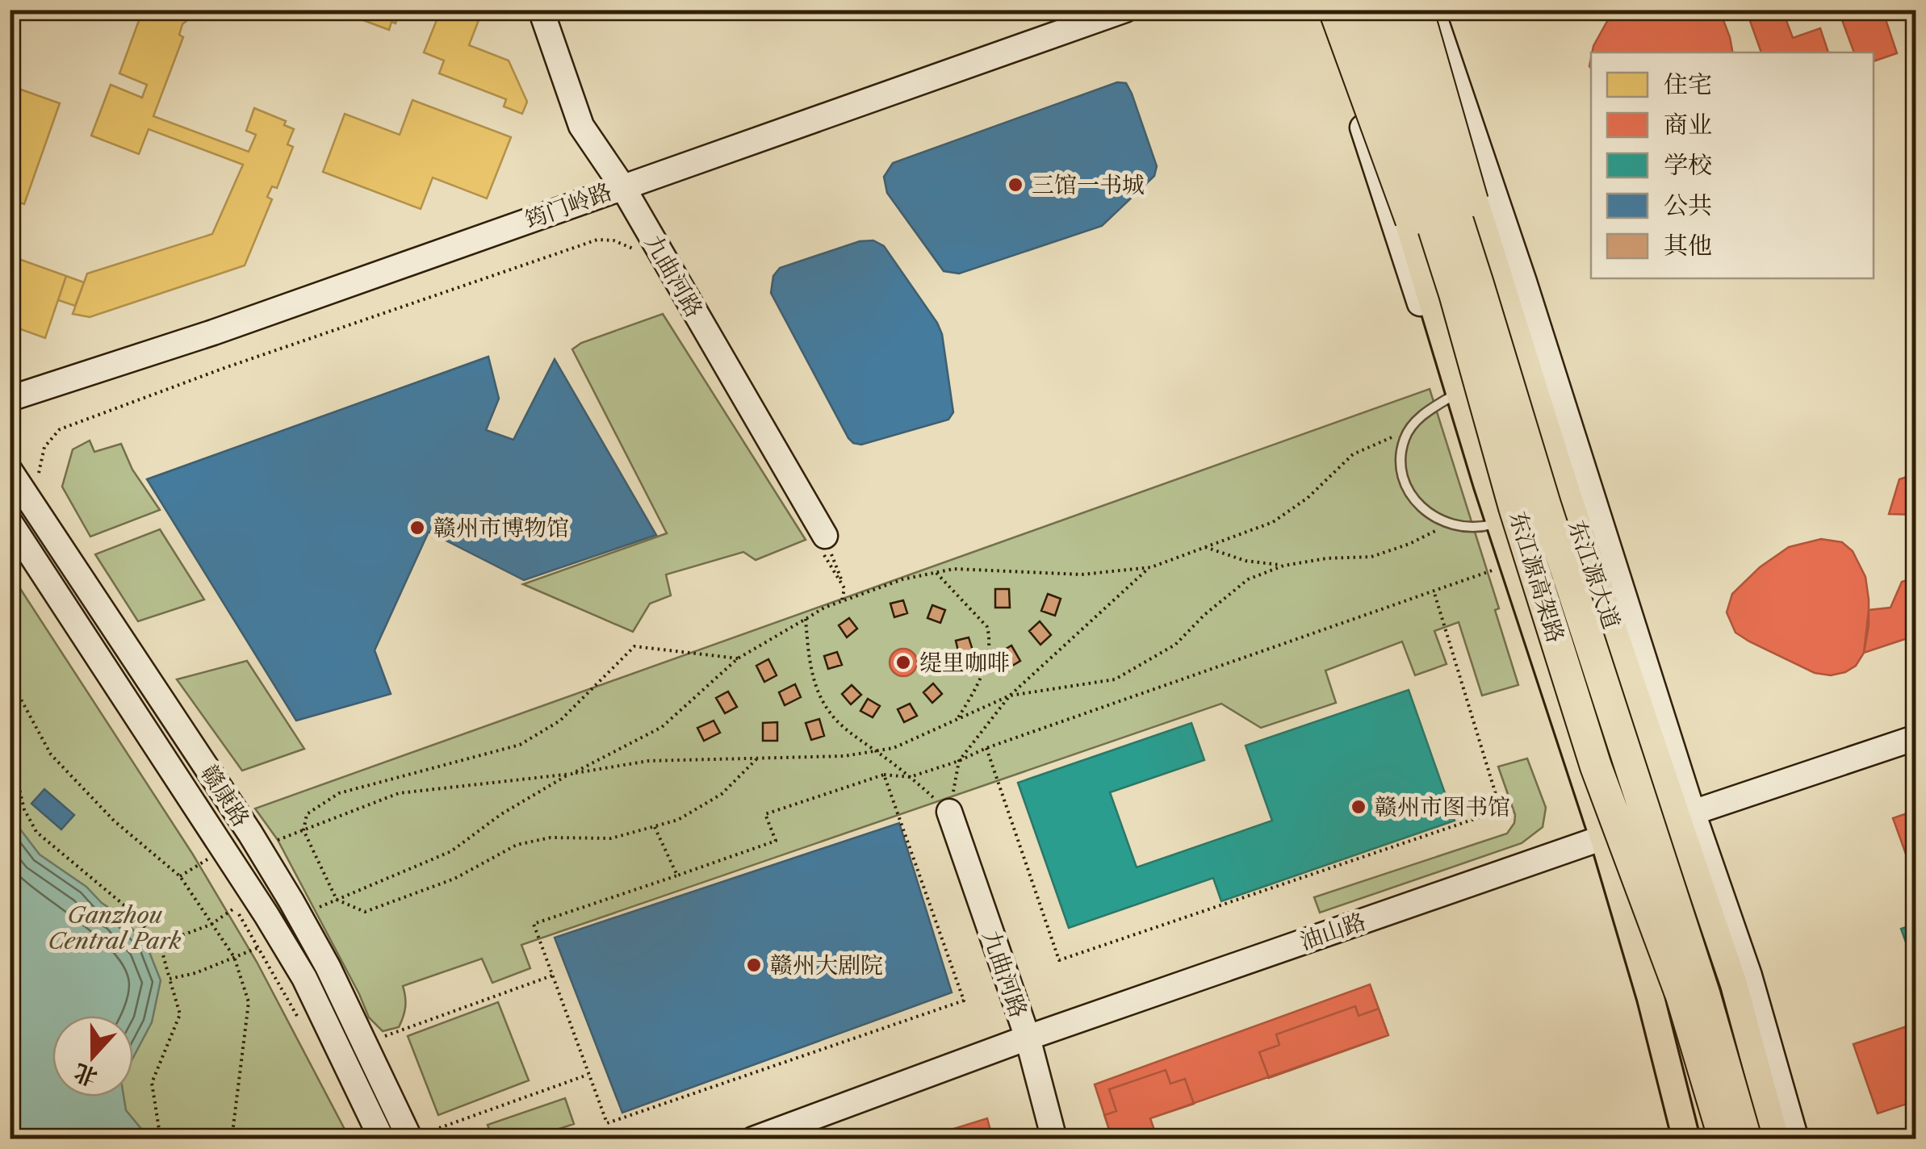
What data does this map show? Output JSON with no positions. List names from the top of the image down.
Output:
{
  "streets": {
    "highway": ["东江源高架路"],
    "main road": ["东江源大道"],
    "street": [
      "筠门岭路",
      "九曲河路",
      "赣康路",
      "油山路"
    ]
  },
  "crossings": [
    ["筠门岭路", "九曲河路"],
    ["九曲河路", "油山路"],
    ["东江源大道", "油山路"]
  ],
  "parks": ["Ganzhou Central Park"],
  "places": [
    "三馆一书城",
    "赣州市博物馆",
    "缇里咖啡",
    "赣州市图书馆",
    "赣州大剧院"
  ],
  "legend": [
    "住宅",
    "商业",
    "学校",
    "公共",
    "其他"
  ],
  "north": "bottom"
}
